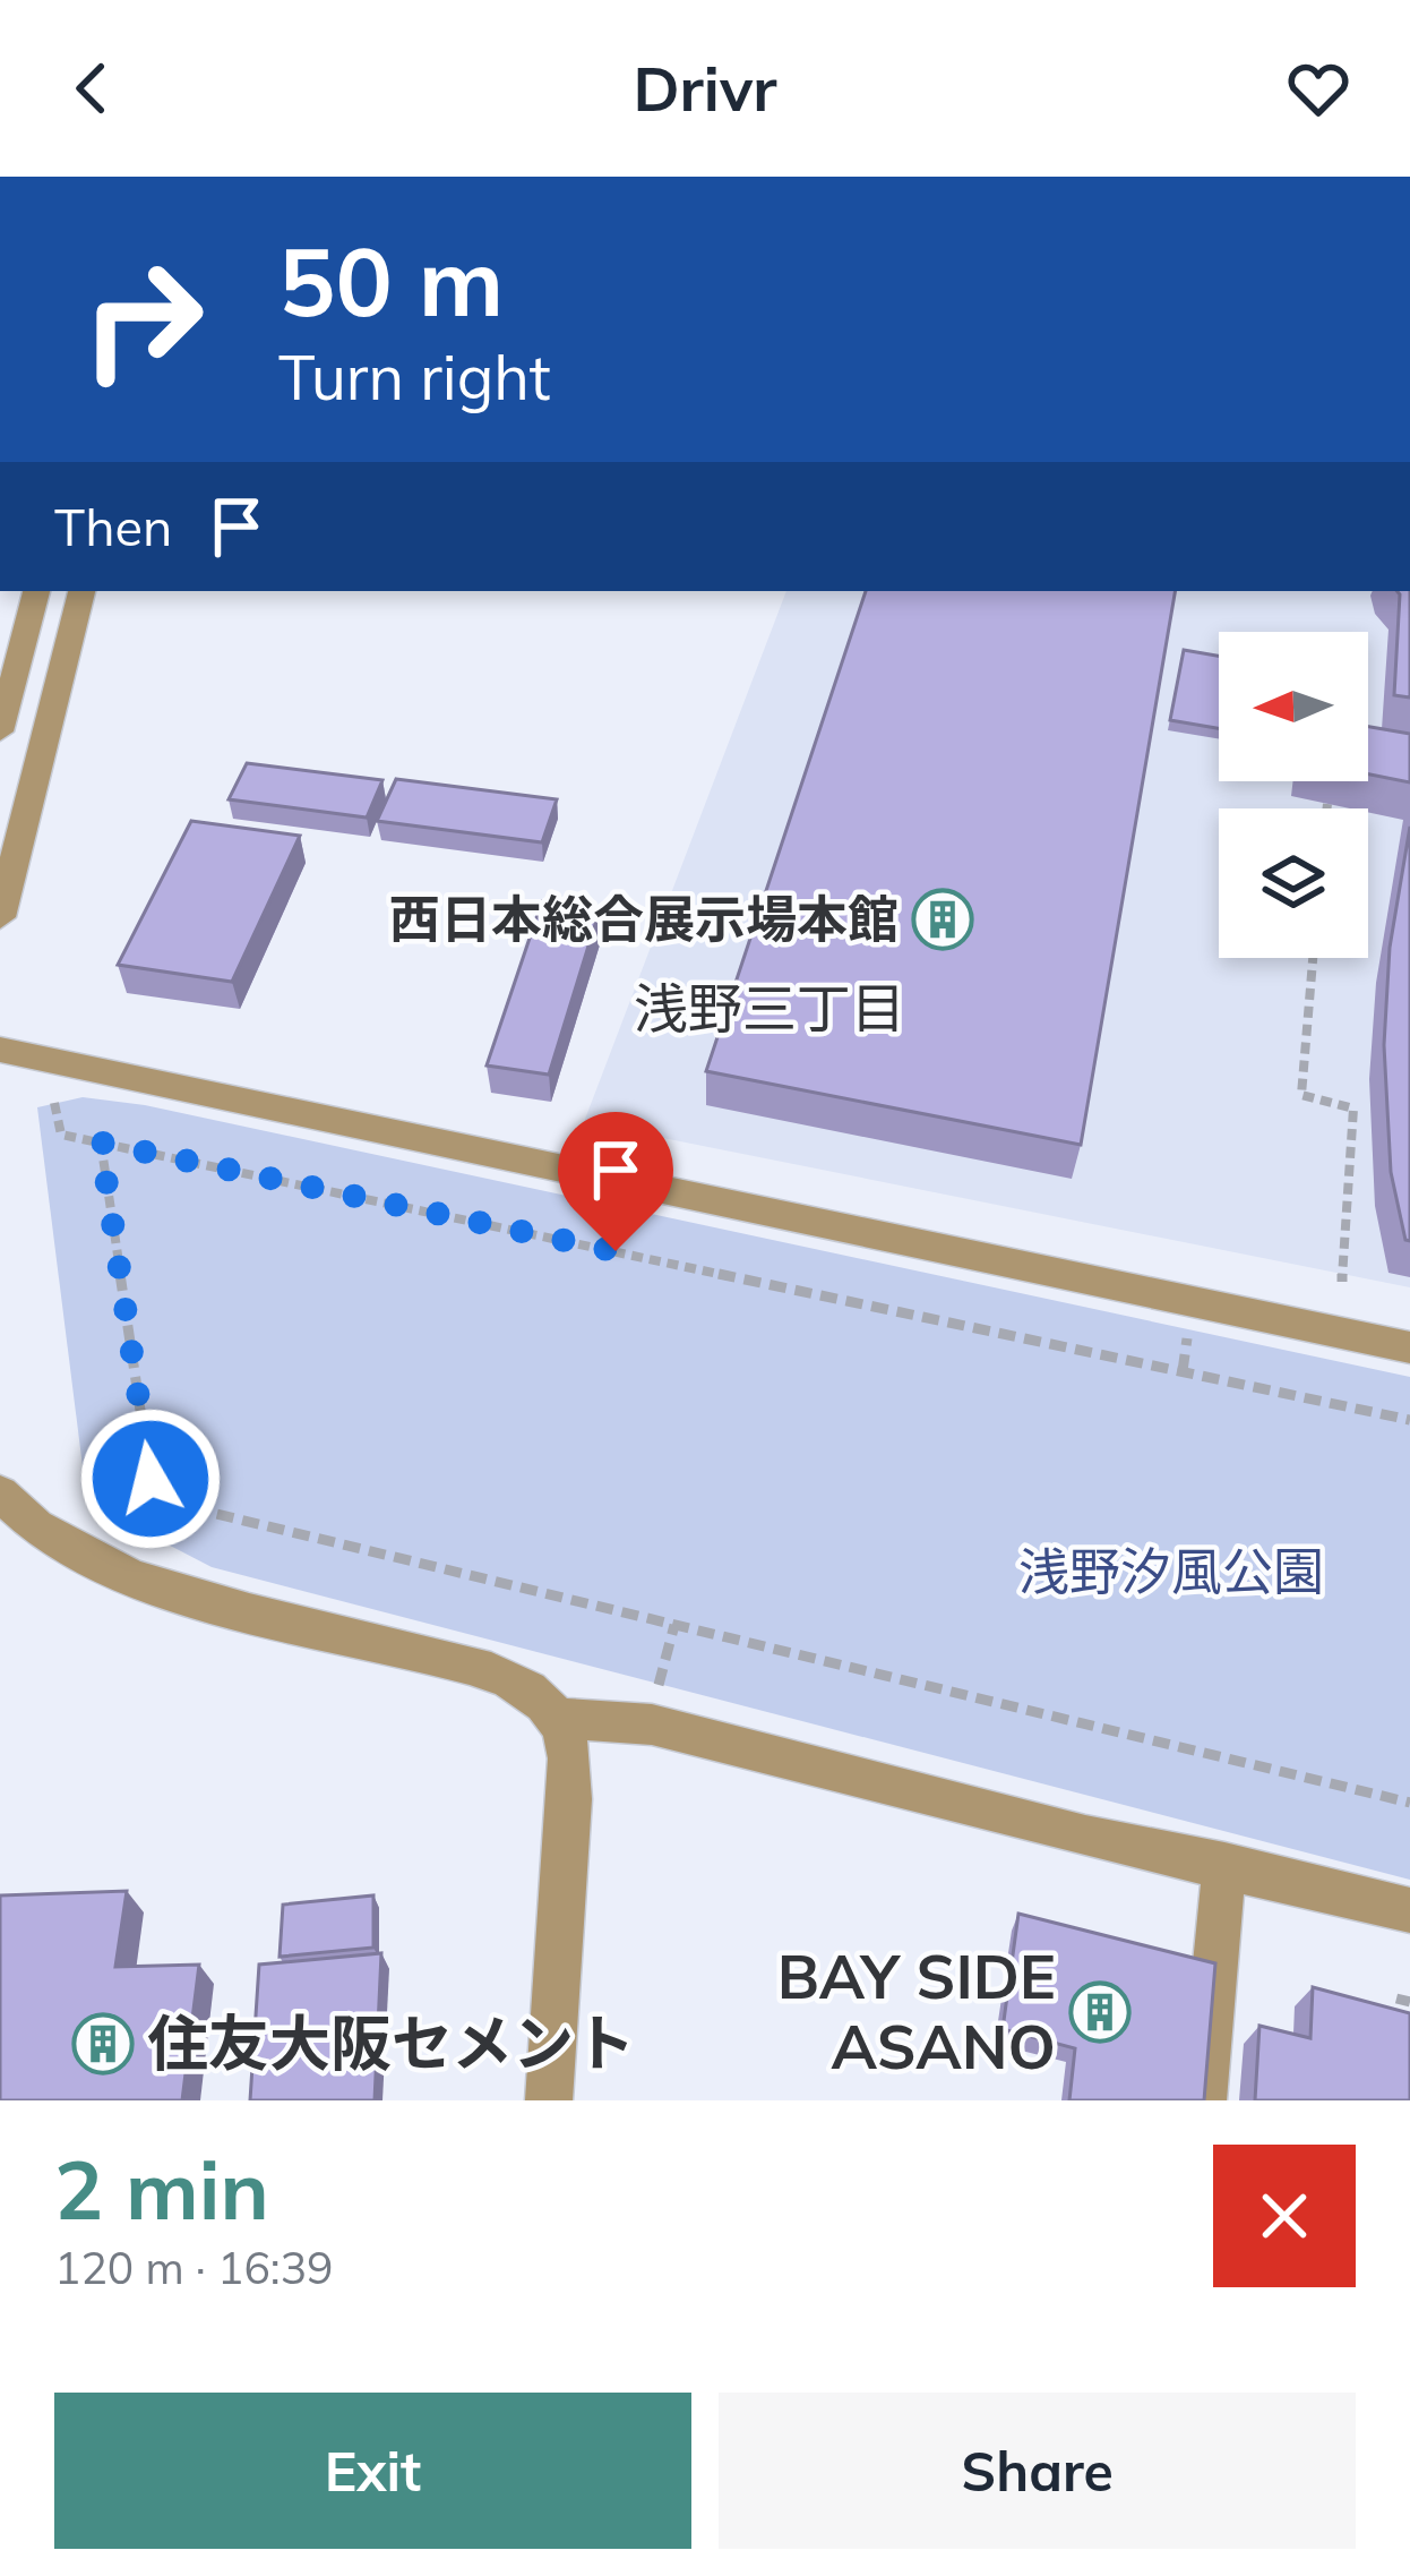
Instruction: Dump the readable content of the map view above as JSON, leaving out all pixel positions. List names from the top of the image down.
{
  "districts": ["浅野三丁目"],
  "parks": ["浅野汐風公園"],
  "places": {
    "building": ["西日本総合展示場本館", "BAY SIDE ASANO", "住友大阪セメント"]
  },
  "north": "left",
  "page": {
    "header": "Drivr",
    "turn": ["50 m", "Turn right"],
    "then": "Then",
    "heading": ["2 min", "120 m · 16:39"],
    "buttons": ["Exit", "Share"]
  }
}
